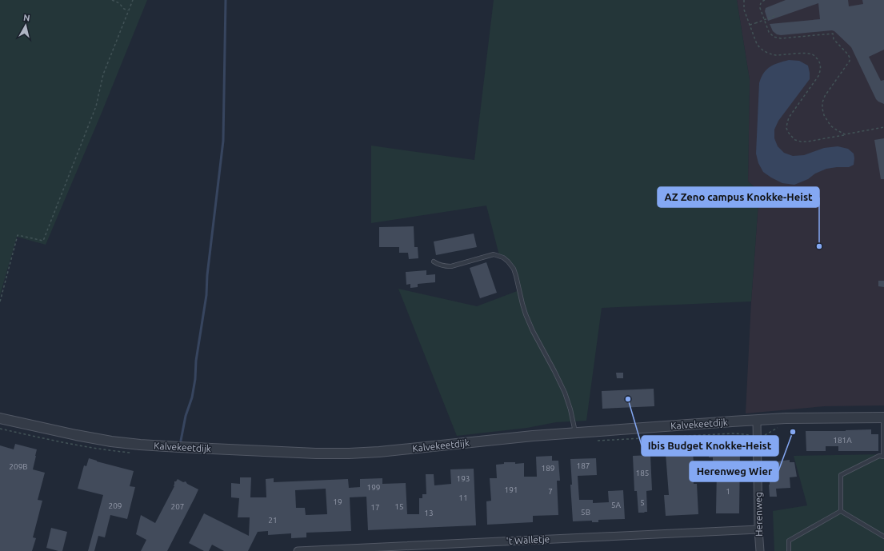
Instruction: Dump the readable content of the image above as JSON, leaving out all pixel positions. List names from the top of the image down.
{
  "streets": {
    "street": ["Kalvekeetdijk", "Herenweg", "'t Walletje"]
  },
  "crossings": [
    ["Kalvekeetdijk", "Herenweg"],
    ["Herenweg", "'t Walletje"]
  ],
  "places": ["AZ Zeno campus Knokke-Heist", "Ibis Budget Knokke-Heist", "Herenweg Wier"],
  "house_numbers": [
    "181A",
    "187",
    "209B",
    "189",
    "185",
    "193",
    "199",
    "191",
    "7",
    "1",
    "11",
    "19",
    "5",
    "5A",
    "209",
    "207",
    "15",
    "17",
    "5B",
    "13",
    "21"
  ],
  "north": "top"
}
